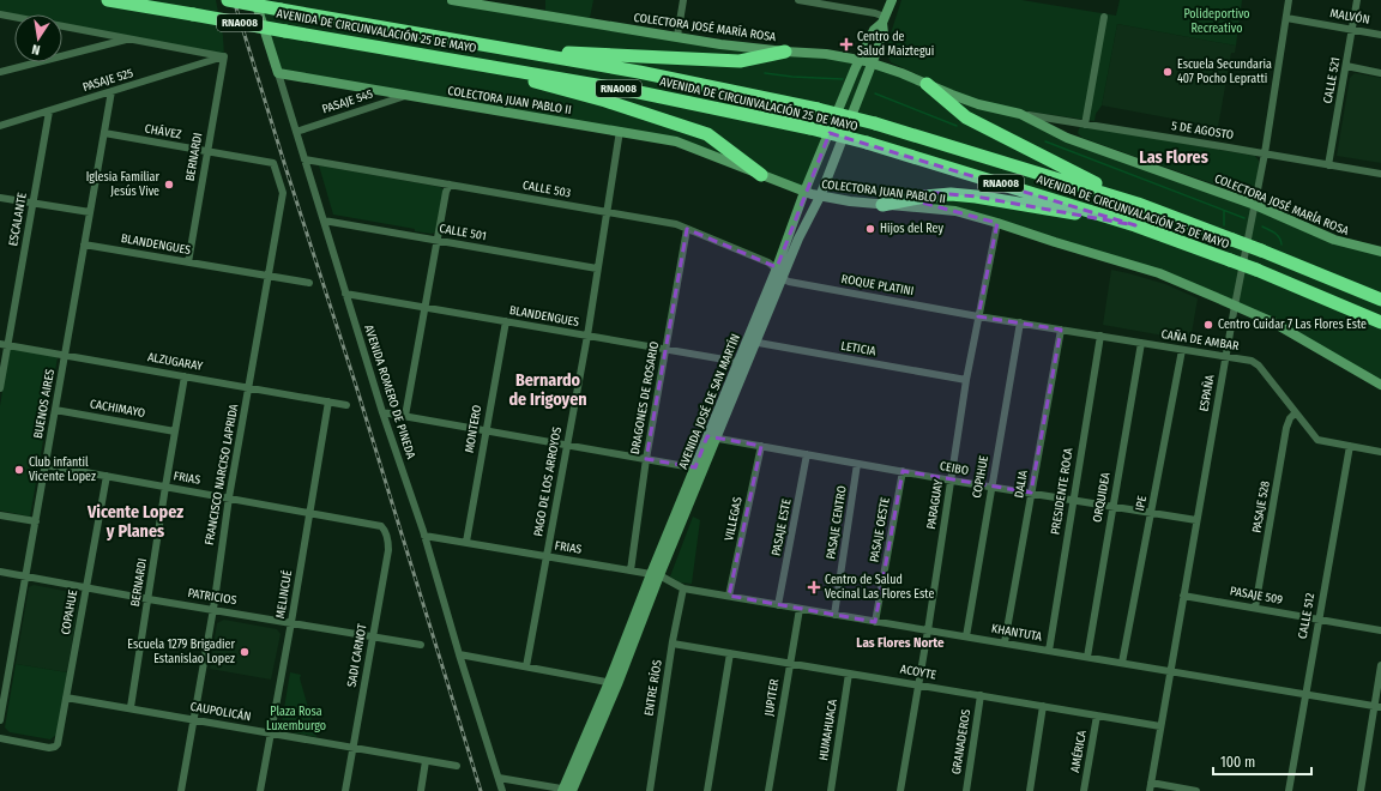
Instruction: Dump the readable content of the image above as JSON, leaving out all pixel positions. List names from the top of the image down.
{
  "streets": {
    "highway": ["RNA008", "AVENIDA DE CIRCUNVALACIÓN 25 DE MAYO"],
    "main road": [
      "COLECTORA JOSÉ MARÍA ROSA",
      "COLECTORA JUAN PABLO II",
      "AVENIDA ROMERO DE PINEDA",
      "AVENIDA JOSÉ DE SAN MARTÍN"
    ],
    "street": [
      "MALVÓN",
      "PASAJE 525",
      "CALLE 521",
      "PASAJE 545",
      "5 DE AGOSTO",
      "CHÁVEZ",
      "BERNARDI",
      "CALLE 503",
      "ESCALANTE",
      "CALLE 501",
      "BLANDENGUES",
      "ROQUE PLATINI",
      "CAÑA DE AMBAR",
      "LETICIA",
      "ALZUGARAY",
      "ESPAÑA",
      "DRAGONES DE ROSARIO",
      "BUENOS AIRES",
      "CACHIMAYO",
      "MONTERO",
      "CEIBO",
      "FRANCISCO NARCISO LAPRIDA",
      "COPIHUE",
      "FRIAS",
      "PAGO DE LOS ARROYOS",
      "DALIA",
      "PRESIDENTE ROCA",
      "ORQUIDEA",
      "IPE",
      "PARAGUAY",
      "PASAJE 528",
      "VILLEGAS",
      "PASAJE CENTRO",
      "PASAJE ESTE",
      "PASAJE OESTE",
      "MELINCUÉ",
      "PASAJE 509",
      "PATRICIOS",
      "COPAHUE",
      "CALLE 512",
      "KHANTUTA",
      "SADI CARNOT",
      "ACOYTE",
      "ENTRE RÍOS",
      "JUPITER",
      "CAUPOLICÁN",
      "HUMAHUACA",
      "GRANADEROS",
      "AMÉRICA"
    ]
  },
  "crossings": [
    ["MALVÓN", "CALLE 521"],
    ["MALVÓN", "ESPAÑA"],
    ["RNA008", "AVENIDA DE CIRCUNVALACIÓN 25 DE MAYO"],
    ["RNA008", "COLECTORA JUAN PABLO II"],
    ["COLECTORA JOSÉ MARÍA ROSA", "5 DE AGOSTO"],
    ["COLECTORA JOSÉ MARÍA ROSA", "ESPAÑA"],
    ["COLECTORA JOSÉ MARÍA ROSA", "AVENIDA JOSÉ DE SAN MARTÍN"],
    ["PASAJE 525", "BERNARDI"],
    ["PASAJE 525", "ESCALANTE"],
    ["PASAJE 525", "BUENOS AIRES"],
    ["CALLE 521", "5 DE AGOSTO"],
    ["COLECTORA JUAN PABLO II", "PASAJE 545"],
    ["COLECTORA JUAN PABLO II", "AVENIDA ROMERO DE PINEDA"],
    ["COLECTORA JUAN PABLO II", "ESPAÑA"],
    ["COLECTORA JUAN PABLO II", "AVENIDA JOSÉ DE SAN MARTÍN"],
    ["COLECTORA JUAN PABLO II", "PAGO DE LOS ARROYOS"],
    ["COLECTORA JUAN PABLO II", "PARAGUAY"],
    ["PASAJE 545", "AVENIDA ROMERO DE PINEDA"],
    ["5 DE AGOSTO", "ESPAÑA"],
    ["CHÁVEZ", "BERNARDI"],
    ["CHÁVEZ", "BUENOS AIRES"],
    ["CHÁVEZ", "FRANCISCO NARCISO LAPRIDA"],
    ["BERNARDI", "BLANDENGUES"],
    ["BERNARDI", "ALZUGARAY"],
    ["BERNARDI", "CACHIMAYO"],
    ["BERNARDI", "FRIAS"],
    ["BERNARDI", "PATRICIOS"],
    ["BERNARDI", "CAUPOLICÁN"],
    ["CALLE 503", "ROQUE PLATINI"],
    ["CALLE 503", "AVENIDA ROMERO DE PINEDA"],
    ["CALLE 503", "DRAGONES DE ROSARIO"],
    ["CALLE 503", "AVENIDA JOSÉ DE SAN MARTÍN"],
    ["CALLE 503", "PAGO DE LOS ARROYOS"],
    ["ESCALANTE", "ALZUGARAY"],
    ["CALLE 501", "AVENIDA ROMERO DE PINEDA"],
    ["CALLE 501", "PAGO DE LOS ARROYOS"],
    ["BLANDENGUES", "AVENIDA ROMERO DE PINEDA"],
    ["BLANDENGUES", "DRAGONES DE ROSARIO"],
    ["BLANDENGUES", "AVENIDA JOSÉ DE SAN MARTÍN"],
    ["BLANDENGUES", "BUENOS AIRES"],
    ["BLANDENGUES", "MONTERO"],
    ["BLANDENGUES", "FRANCISCO NARCISO LAPRIDA"],
    ["BLANDENGUES", "PAGO DE LOS ARROYOS"],
    ["ROQUE PLATINI", "CAÑA DE AMBAR"],
    ["ROQUE PLATINI", "AVENIDA JOSÉ DE SAN MARTÍN"],
    ["ROQUE PLATINI", "PARAGUAY"],
    ["CAÑA DE AMBAR", "ESPAÑA"],
    ["CAÑA DE AMBAR", "COPIHUE"],
    ["CAÑA DE AMBAR", "DALIA"],
    ["CAÑA DE AMBAR", "PRESIDENTE ROCA"],
    ["CAÑA DE AMBAR", "ORQUIDEA"],
    ["CAÑA DE AMBAR", "IPE"],
    ["CAÑA DE AMBAR", "PARAGUAY"],
    ["CAÑA DE AMBAR", "PASAJE 528"],
    ["CAÑA DE AMBAR", "CALLE 512"],
    ["LETICIA", "AVENIDA JOSÉ DE SAN MARTÍN"],
    ["LETICIA", "PARAGUAY"],
    ["ALZUGARAY", "BUENOS AIRES"],
    ["ALZUGARAY", "FRANCISCO NARCISO LAPRIDA"],
    ["ALZUGARAY", "MELINCUÉ"],
    ["AVENIDA ROMERO DE PINEDA", "FRIAS"],
    ["ESPAÑA", "CEIBO"],
    ["ESPAÑA", "PASAJE 509"],
    ["ESPAÑA", "KHANTUTA"],
    ["ESPAÑA", "ACOYTE"],
    ["DRAGONES DE ROSARIO", "FRIAS"],
    ["AVENIDA JOSÉ DE SAN MARTÍN", "CEIBO"],
    ["AVENIDA JOSÉ DE SAN MARTÍN", "FRIAS"],
    ["AVENIDA JOSÉ DE SAN MARTÍN", "KHANTUTA"],
    ["BUENOS AIRES", "CACHIMAYO"],
    ["BUENOS AIRES", "FRIAS"],
    ["BUENOS AIRES", "PATRICIOS"],
    ["MONTERO", "FRIAS"],
    ["CEIBO", "COPIHUE"],
    ["CEIBO", "DALIA"],
    ["CEIBO", "PRESIDENTE ROCA"],
    ["CEIBO", "ORQUIDEA"],
    ["CEIBO", "IPE"],
    ["CEIBO", "PARAGUAY"],
    ["CEIBO", "VILLEGAS"],
    ["CEIBO", "PASAJE CENTRO"],
    ["CEIBO", "PASAJE ESTE"],
    ["CEIBO", "PASAJE OESTE"],
    ["FRANCISCO NARCISO LAPRIDA", "FRIAS"],
    ["FRANCISCO NARCISO LAPRIDA", "PATRICIOS"],
    ["FRANCISCO NARCISO LAPRIDA", "CAUPOLICÁN"],
    ["COPIHUE", "KHANTUTA"],
    ["FRIAS", "PAGO DE LOS ARROYOS"],
    ["FRIAS", "MELINCUÉ"],
    ["FRIAS", "COPAHUE"],
    ["FRIAS", "KHANTUTA"],
    ["FRIAS", "SADI CARNOT"],
    ["DALIA", "KHANTUTA"],
    ["PRESIDENTE ROCA", "KHANTUTA"],
    ["ORQUIDEA", "KHANTUTA"],
    ["IPE", "KHANTUTA"],
    ["PARAGUAY", "KHANTUTA"],
    ["PARAGUAY", "ACOYTE"],
    ["PASAJE 528", "PASAJE 509"],
    ["VILLEGAS", "KHANTUTA"],
    ["PASAJE CENTRO", "KHANTUTA"],
    ["PASAJE ESTE", "KHANTUTA"],
    ["PASAJE OESTE", "KHANTUTA"],
    ["MELINCUÉ", "PATRICIOS"],
    ["MELINCUÉ", "CAUPOLICÁN"],
    ["PASAJE 509", "CALLE 512"],
    ["PATRICIOS", "COPAHUE"],
    ["PATRICIOS", "SADI CARNOT"],
    ["COPAHUE", "CAUPOLICÁN"],
    ["CALLE 512", "KHANTUTA"],
    ["KHANTUTA", "ENTRE RÍOS"],
    ["KHANTUTA", "JUPITER"],
    ["SADI CARNOT", "CAUPOLICÁN"],
    ["ACOYTE", "ENTRE RÍOS"],
    ["ACOYTE", "JUPITER"],
    ["ACOYTE", "HUMAHUACA"],
    ["ACOYTE", "GRANADEROS"],
    ["ACOYTE", "AMÉRICA"]
  ],
  "districts": [
    "Las Flores",
    "Bernardo de Irigoyen",
    "Vicente Lopez y Planes",
    "Las Flores Norte"
  ],
  "parks": ["Polideportivo Recreativo", "Plaza Rosa Luxemburgo"],
  "places": {
    "health": ["Centro de Salud Maiztegui", "Centro de Salud Vecinal Las Flores Este"],
    "other": [
      "Escuela Secundaria 407 Pocho Lepratti",
      "Iglesia Familiar Jesús Vive",
      "Hijos del Rey",
      "Centro Cuidar 7 Las Flores Este",
      "Club infantil Vicente Lopez",
      "Escuela 1279 Brigadier Estanislao Lopez"
    ]
  },
  "scale_bar": "100 m",
  "north": "bottom"
}
